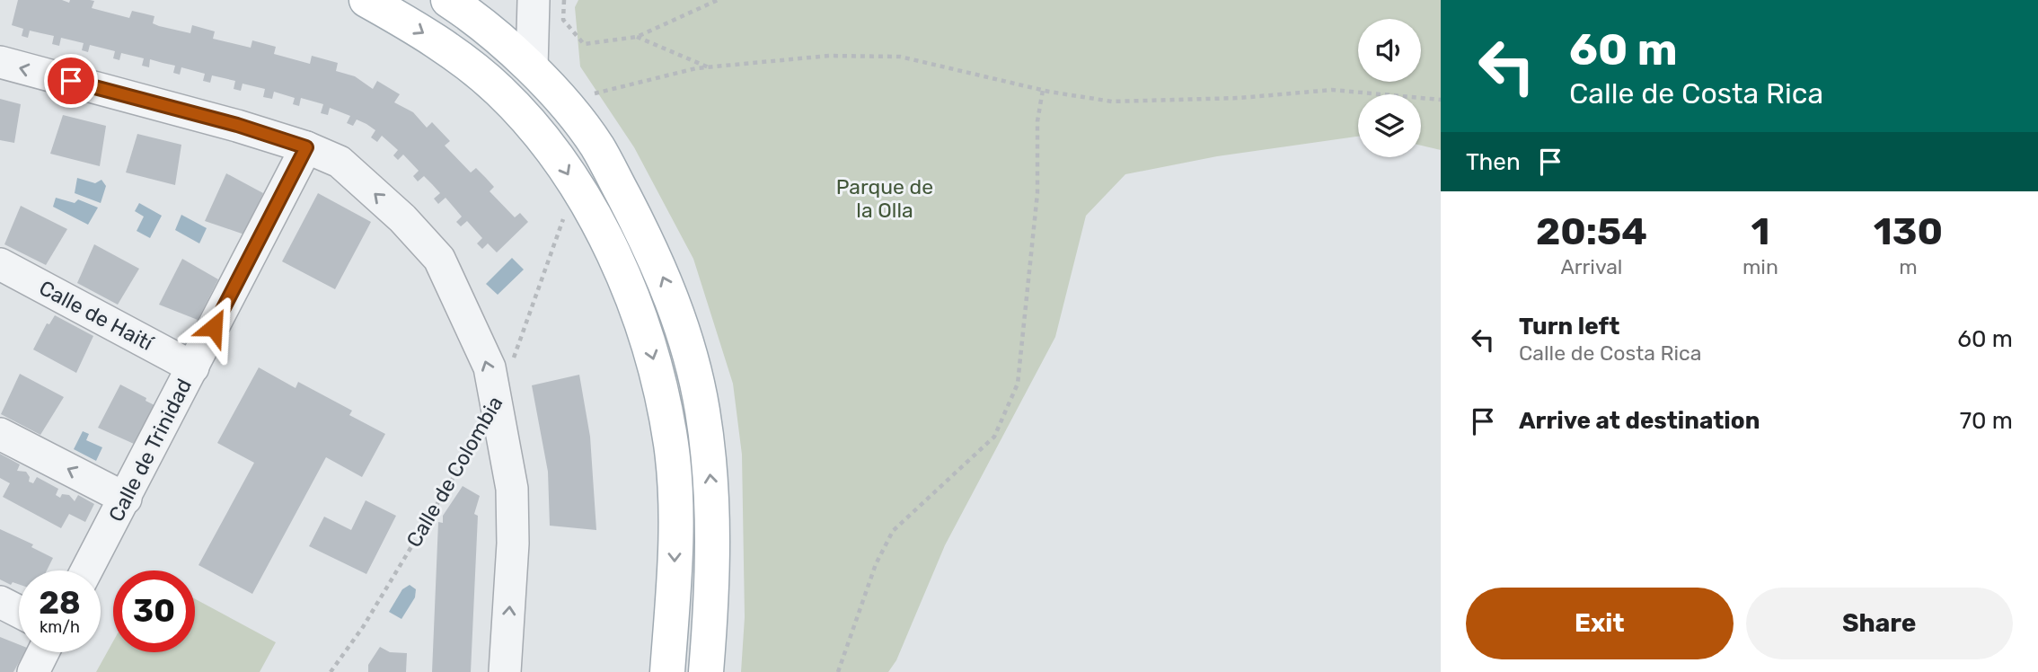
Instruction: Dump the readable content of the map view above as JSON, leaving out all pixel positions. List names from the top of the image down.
{
  "streets": {
    "street": ["Calle de Haití", "Calle de Trinidad"],
    "path": ["Calle de Colombia"]
  },
  "crossings": [
    ["Calle de Haití", "Calle de Trinidad"]
  ],
  "parks": ["Parque de la Olla"],
  "page": {
    "turn": ["60 m", "Calle de Costa Rica"],
    "then": "Then",
    "eta": [
      "20:54",
      "Arrival",
      "1",
      "min",
      "130",
      "m"
    ],
    "list": [
      {
        "name": "Turn left",
        "note": "Calle de Costa Rica",
        "value": "60 m"
      },
      {
        "name": "Arrive at destination",
        "value": "70 m"
      }
    ],
    "speed": "28 km/h",
    "limit": "30",
    "buttons": ["Exit", "Share"]
  }
}
